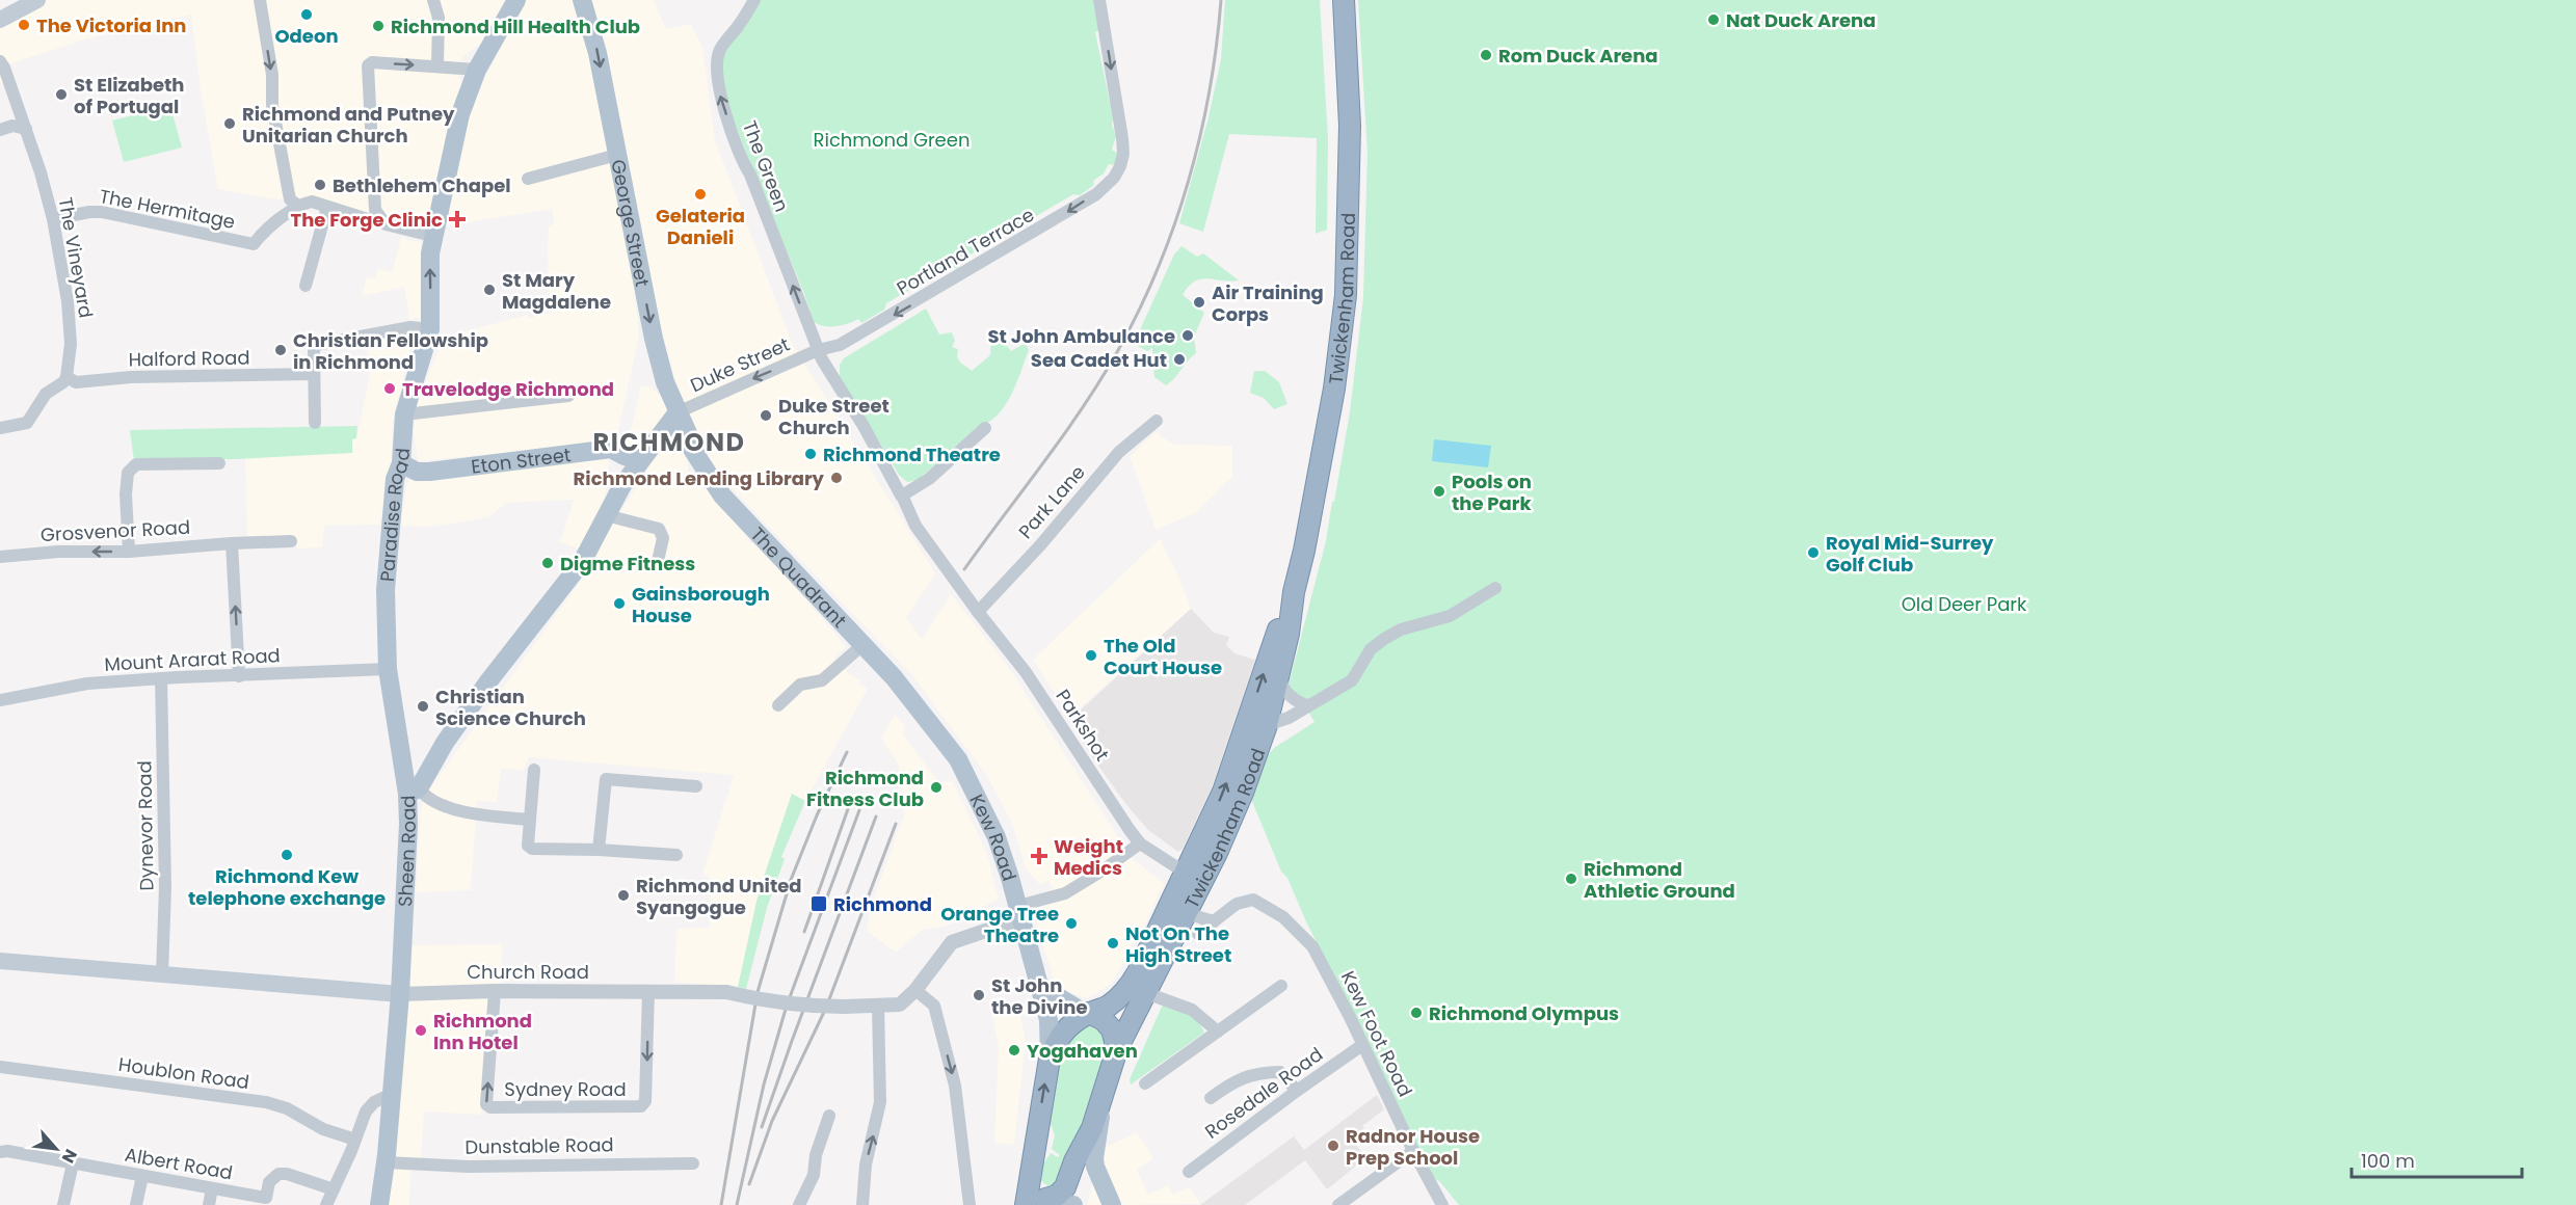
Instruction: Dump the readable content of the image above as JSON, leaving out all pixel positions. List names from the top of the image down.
{
  "streets": {
    "highway": ["Twickenham Road"],
    "main road": [
      "George Street",
      "Eton Street",
      "Paradise Road",
      "The Quadrant",
      "Kew Road",
      "Sheen Road",
      "Church Road"
    ],
    "street": [
      "The Green",
      "The Hermitage",
      "Portland Terrace",
      "The Vineyard",
      "Halford Road",
      "Duke Street",
      "Park Lane",
      "Grosvenor Road",
      "Mount Ararat Road",
      "Parkshot",
      "Dynevor Road",
      "Kew Foot Road",
      "Houblon Road",
      "Sydney Road",
      "Rosedale Road",
      "Dunstable Road",
      "Albert Road"
    ]
  },
  "crossings": [
    ["The Green", "Portland Terrace"],
    ["The Green", "Duke Street"],
    ["The Green", "Parkshot"],
    ["The Hermitage", "The Vineyard"],
    ["George Street", "Duke Street"],
    ["George Street", "The Quadrant"],
    ["George Street", "Sheen Road"],
    ["Portland Terrace", "Duke Street"],
    ["The Vineyard", "Halford Road"],
    ["Twickenham Road", "Parkshot"],
    ["Twickenham Road", "Kew Road"],
    ["Duke Street", "Sheen Road"],
    ["Eton Street", "Paradise Road"],
    ["Eton Street", "Sheen Road"],
    ["Park Lane", "Parkshot"],
    ["Paradise Road", "Mount Ararat Road"],
    ["Paradise Road", "Sheen Road"],
    ["The Quadrant", "Kew Road"],
    ["Mount Ararat Road", "Dynevor Road"],
    ["Dynevor Road", "Church Road"],
    ["Kew Road", "Church Road"],
    ["Sheen Road", "Church Road"],
    ["Sheen Road", "Dunstable Road"],
    ["Church Road", "Sydney Road"],
    ["Kew Foot Road", "Rosedale Road"]
  ],
  "one_way": [
    "The Green",
    "George Street",
    "Portland Terrace",
    "Duke Street",
    "Grosvenor Road"
  ],
  "districts": ["RICHMOND"],
  "parks": ["Richmond Green", "Old Deer Park"],
  "places": {
    "other": [
      "Odeon",
      "Nat Duck Arena",
      "The Victoria Inn",
      "Richmond Hill Health Club",
      "Rom Duck Arena",
      "St Elizabeth of Portugal",
      "Richmond and Putney Unitarian Church",
      "Bethlehem Chapel",
      "Gelateria Danieli",
      "St Mary Magdalene",
      "Air Training Corps",
      "St John Ambulance",
      "Christian Fellowship in Richmond",
      "Sea Cadet Hut",
      "Travelodge Richmond",
      "Duke Street Church",
      "Richmond Theatre",
      "Richmond Lending Library",
      "Pools on the Park",
      "Royal Mid-Surrey Golf Club",
      "Digme Fitness",
      "Gainsborough House",
      "The Old Court House",
      "Christian Science Church",
      "Richmond Fitness Club",
      "Richmond Kew telephone exchange",
      "Richmond Athletic Ground",
      "Richmond United Syangogue",
      "Orange Tree Theatre",
      "Not On The High Street",
      "St John the Divine",
      "Richmond Olympus",
      "Richmond Inn Hotel",
      "Yogahaven",
      "Radnor House Prep School"
    ],
    "health": ["The Forge Clinic", "Weight Medics"],
    "transit": ["Richmond"]
  },
  "scale_bar": "100 m",
  "north": "bottom right"
}
